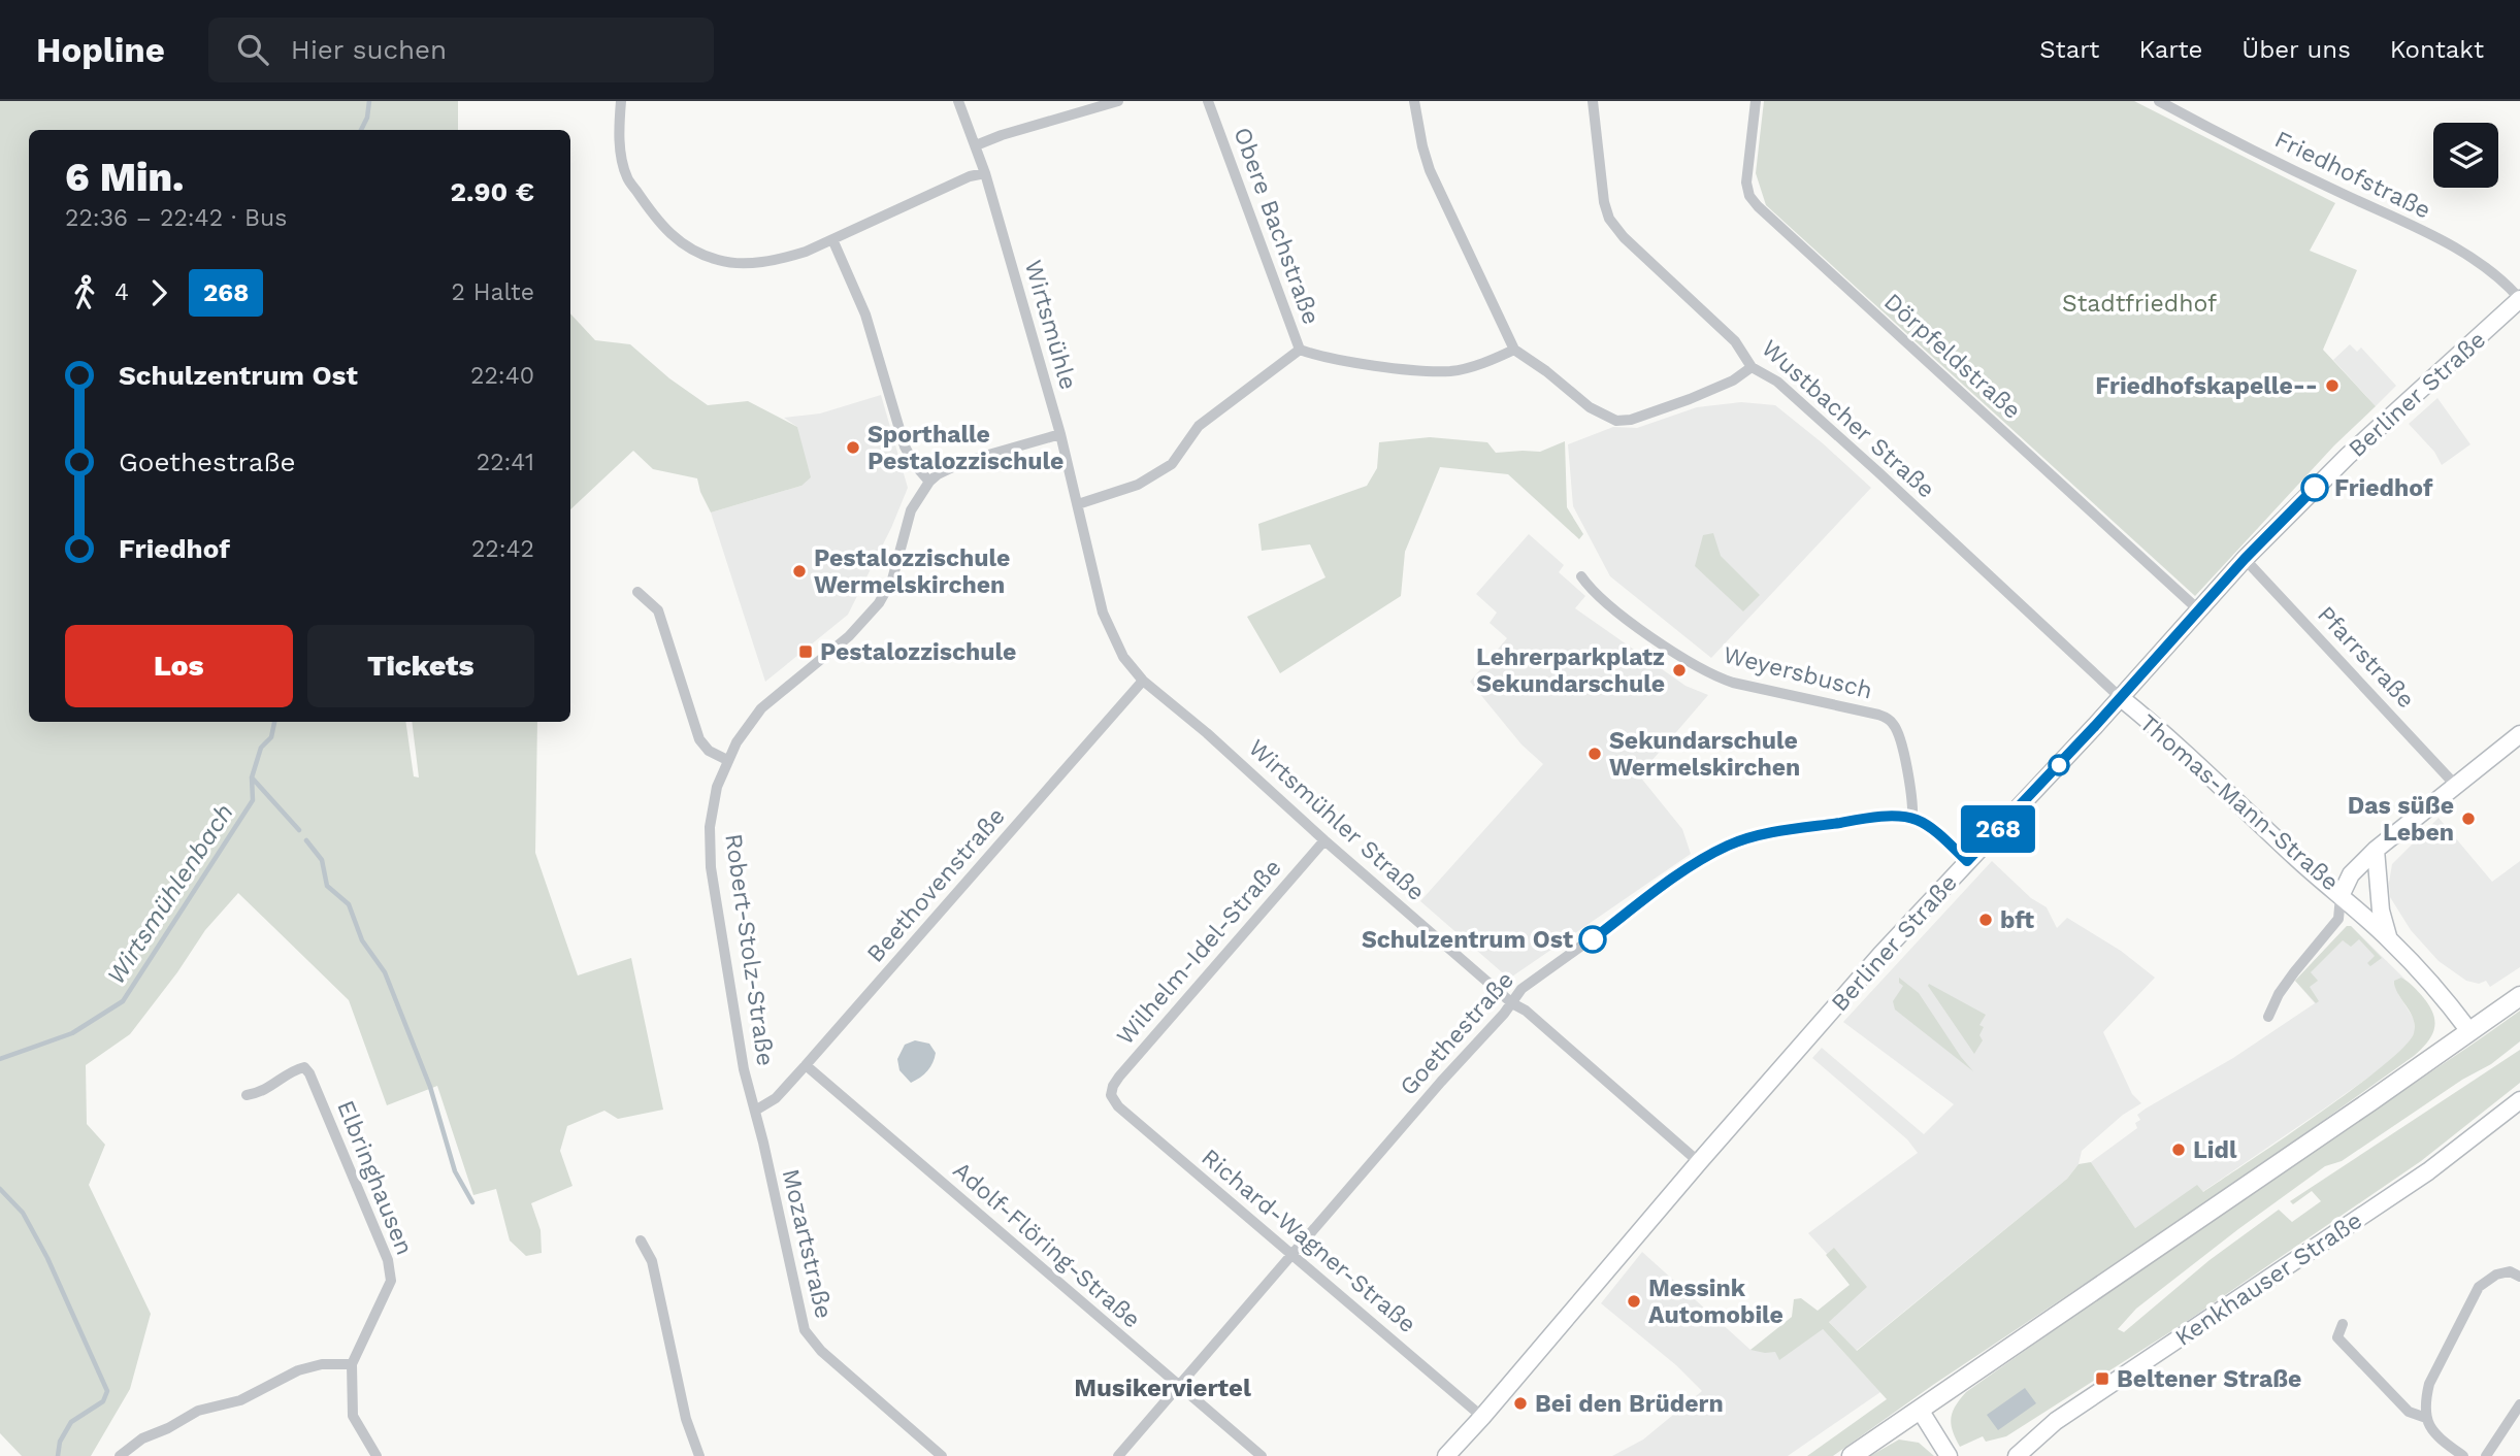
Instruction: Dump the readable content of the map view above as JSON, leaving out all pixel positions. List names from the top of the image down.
{
  "streets": {
    "main road": ["Berliner Straße", "Thomas-Mann-Straße", "Kenkhauser Straße"],
    "street": [
      "Friedhofstraße",
      "Obere Bachstraße",
      "Wirtsmühle",
      "Dörpfeldstraße",
      "Wustbacher Straße",
      "Pfarrstraße",
      "Weyersbusch",
      "Wirtsmühler Straße",
      "Beethovenstraße",
      "Robert-Stolz-Straße",
      "Wilhelm-Idel-Straße",
      "Goethestraße",
      "Elbringhausen",
      "Richard-Wagner-Straße",
      "Mozartstraße",
      "Adolf-Flöring-Straße"
    ]
  },
  "crossings": [
    ["Friedhofstraße", "Berliner Straße"],
    ["Obere Bachstraße", "Wirtsmühle"],
    ["Wirtsmühle", "Wirtsmühler Straße"],
    ["Wirtsmühle", "Beethovenstraße"],
    ["Dörpfeldstraße", "Berliner Straße"],
    ["Berliner Straße", "Wustbacher Straße"],
    ["Berliner Straße", "Pfarrstraße"],
    ["Berliner Straße", "Thomas-Mann-Straße"],
    ["Berliner Straße", "Wirtsmühler Straße"],
    ["Berliner Straße", "Richard-Wagner-Straße"],
    ["Wustbacher Straße", "Thomas-Mann-Straße"],
    ["Pfarrstraße", "Thomas-Mann-Straße"],
    ["Weyersbusch", "Goethestraße"],
    ["Wirtsmühler Straße", "Beethovenstraße"],
    ["Wirtsmühler Straße", "Wilhelm-Idel-Straße"],
    ["Wirtsmühler Straße", "Goethestraße"],
    ["Beethovenstraße", "Robert-Stolz-Straße"],
    ["Beethovenstraße", "Mozartstraße"],
    ["Beethovenstraße", "Adolf-Flöring-Straße"],
    ["Robert-Stolz-Straße", "Mozartstraße"],
    ["Wilhelm-Idel-Straße", "Richard-Wagner-Straße"],
    ["Goethestraße", "Richard-Wagner-Straße"],
    ["Goethestraße", "Adolf-Flöring-Straße"]
  ],
  "districts": ["Musikerviertel"],
  "water": ["Wirtsmühlenbach"],
  "parks": ["Stadtfriedhof"],
  "places": {
    "other": [
      "Friedhofskapelle--",
      "Sporthalle Pestalozzischule",
      "Friedhof",
      "Pestalozzischule Wermelskirchen",
      "Lehrerparkplatz Sekundarschule",
      "Sekundarschule Wermelskirchen",
      "Das süße Leben",
      "bft",
      "Schulzentrum Ost",
      "Lidl",
      "Messink Automobile",
      "Bei den Brüdern"
    ],
    "transit": ["Pestalozzischule", "Beltener Straße"]
  },
  "lines": ["bus line 268"],
  "page": {
    "header": "Hopline",
    "search": "Hier suchen",
    "nav": [
      "Start",
      "Karte",
      "Über uns",
      "Kontakt"
    ],
    "on_map": "268",
    "heading": ["6 Min.", "22:36 – 22:42 · Bus", "2.90 €"],
    "legs": ["4", "268", "2 Halte"],
    "list": [
      {
        "name": "Schulzentrum Ost",
        "value": "22:40"
      },
      {
        "name": "Goethestraße",
        "value": "22:41"
      },
      {
        "name": "Friedhof",
        "value": "22:42"
      }
    ],
    "buttons": ["Los", "Tickets"]
  }
}
